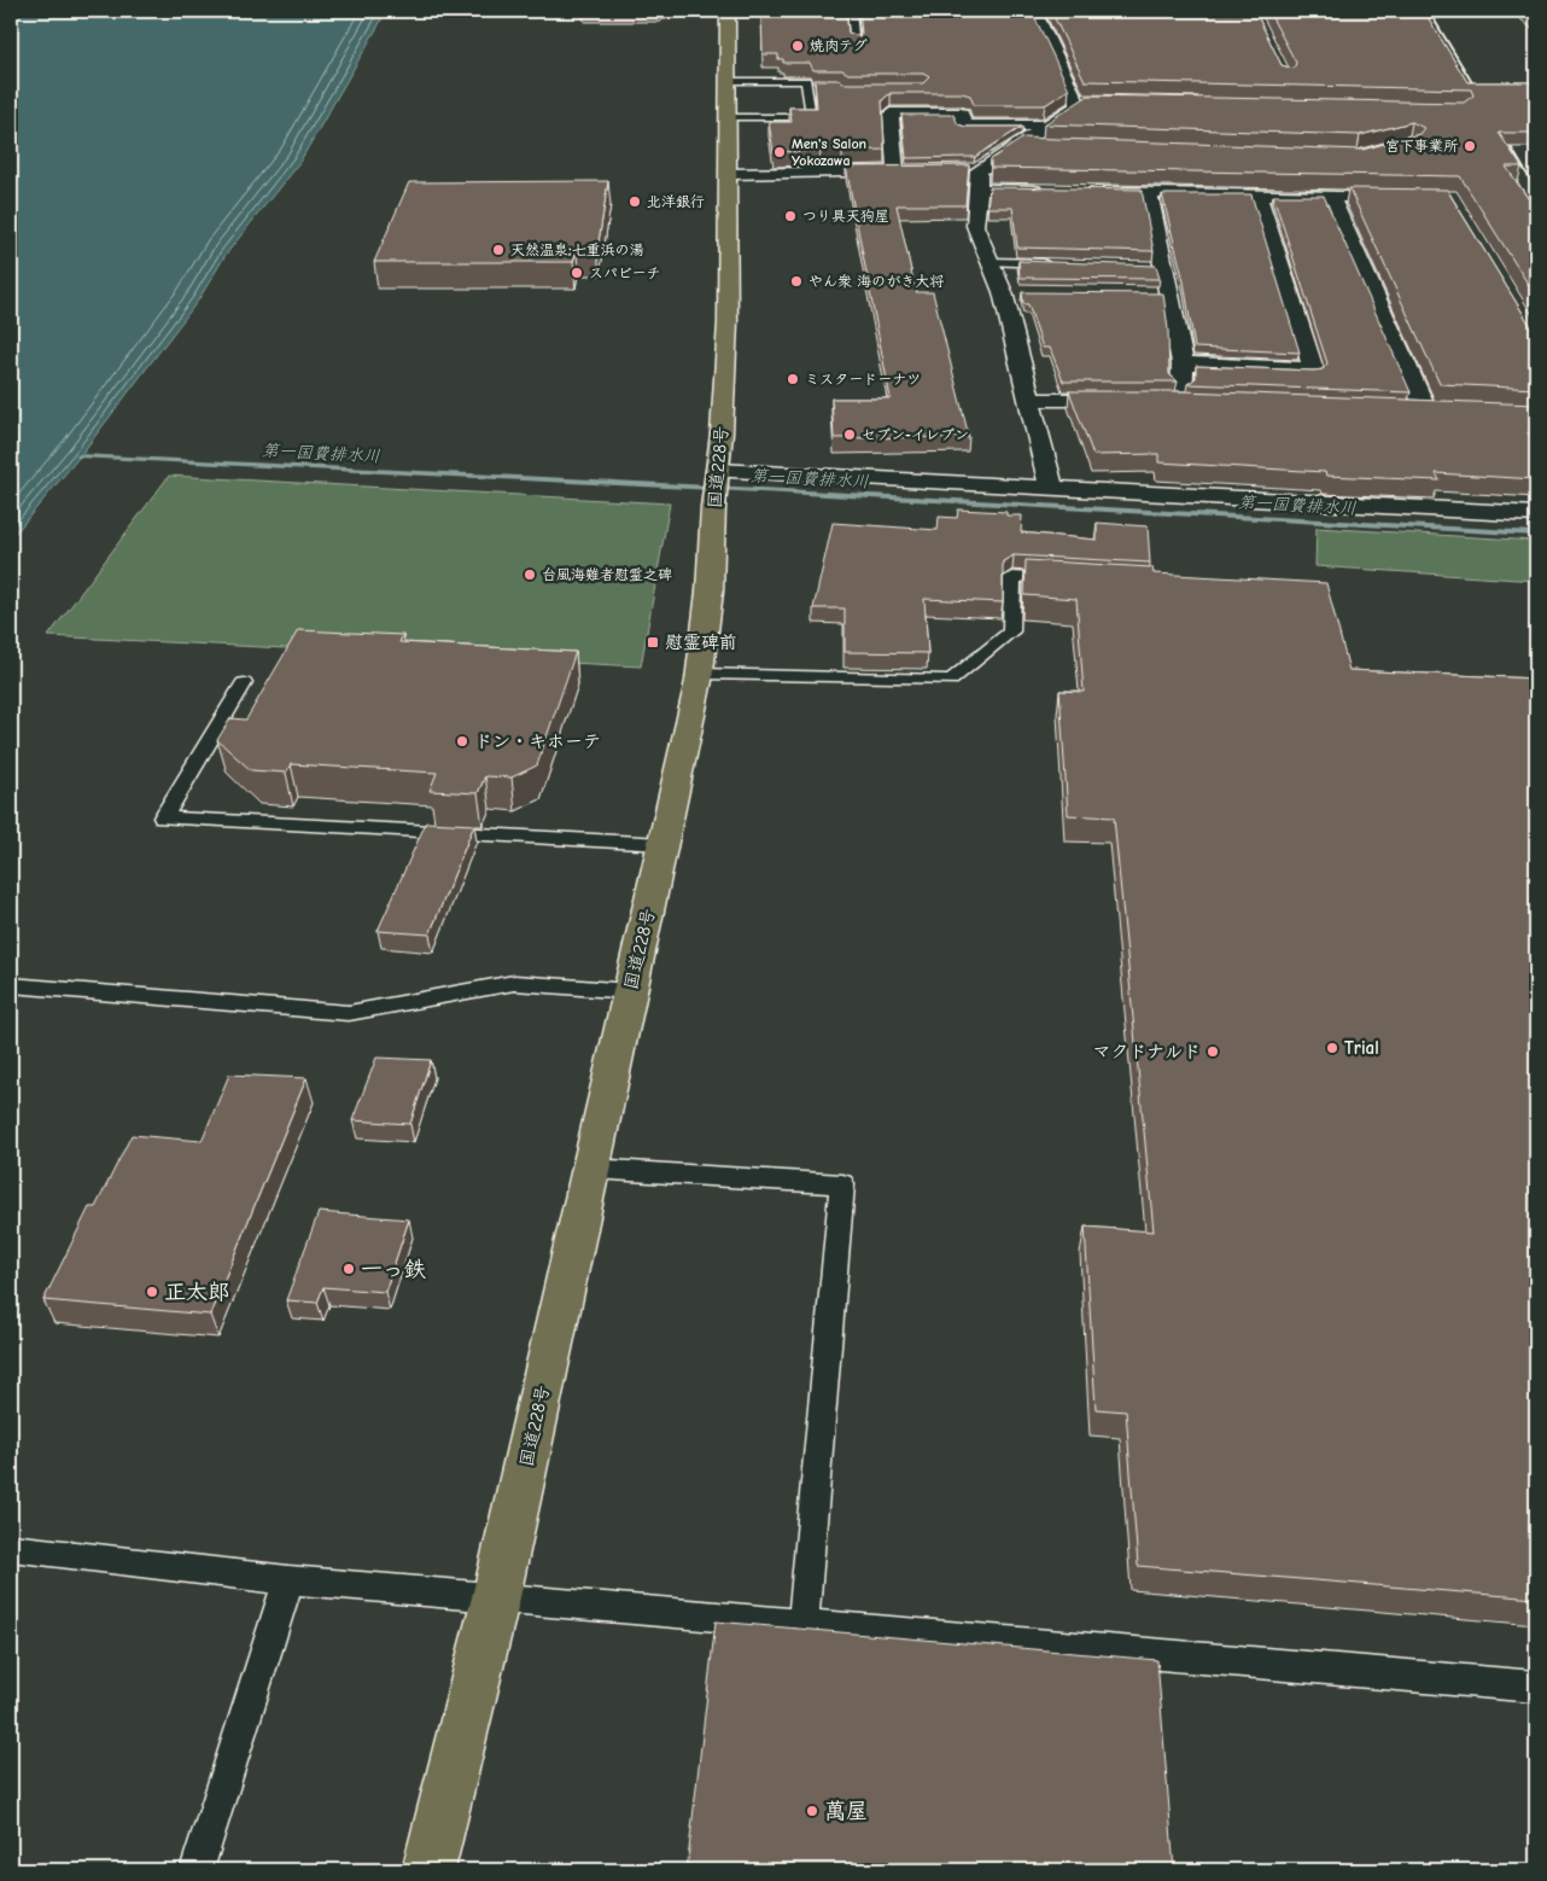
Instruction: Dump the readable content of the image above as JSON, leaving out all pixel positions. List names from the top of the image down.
{
  "streets": {
    "highway": ["国道228号"]
  },
  "water": ["第一国費排水川"],
  "places": {
    "other": [
      "焼肉テグ",
      "宮下事業所",
      "Men's Salon Yokozawa",
      "北洋銀行",
      "つり具天狗屋",
      "天然温泉;七重浜の湯",
      "スパビーチ",
      "やん衆 海のがき大将",
      "ミスタードーナツ",
      "セブン-イレブン",
      "台風海難者慰霊之碑",
      "ドン・キホーテ",
      "Trial",
      "マクドナルド",
      "一っ鉄",
      "正太郎",
      "萬屋"
    ],
    "transit": ["慰霊碑前"]
  }
}
